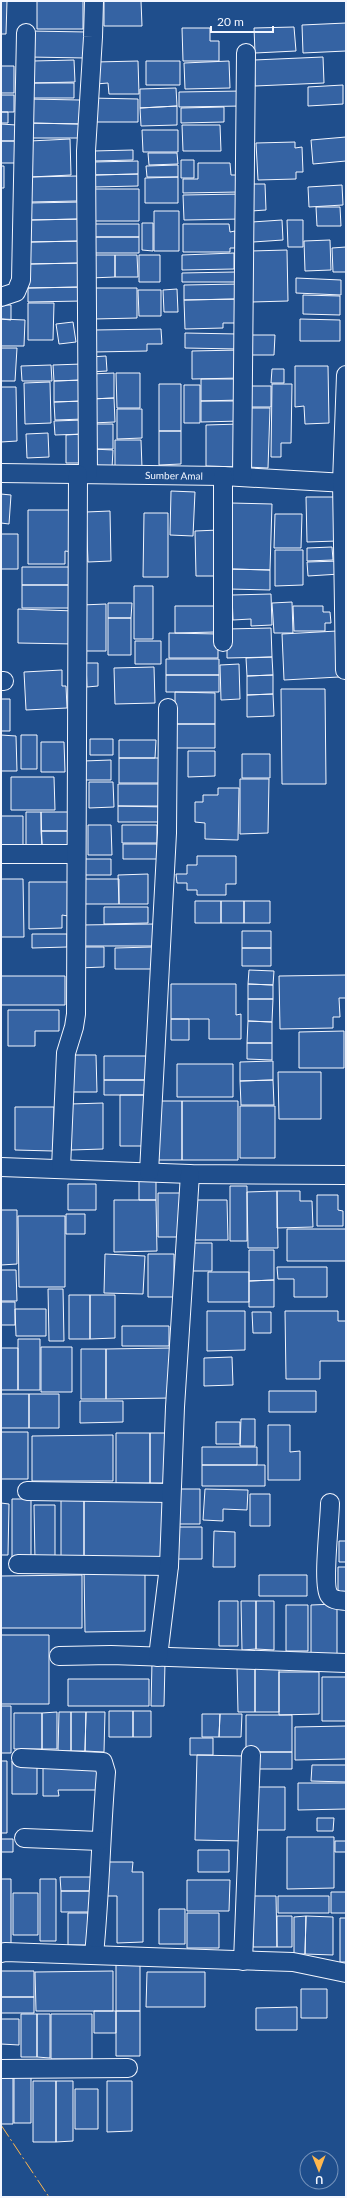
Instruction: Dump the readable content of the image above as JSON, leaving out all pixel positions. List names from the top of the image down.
{
  "streets": {
    "street": ["Sumber Amal"]
  },
  "scale_bar": "20 m",
  "north": "bottom"
}
